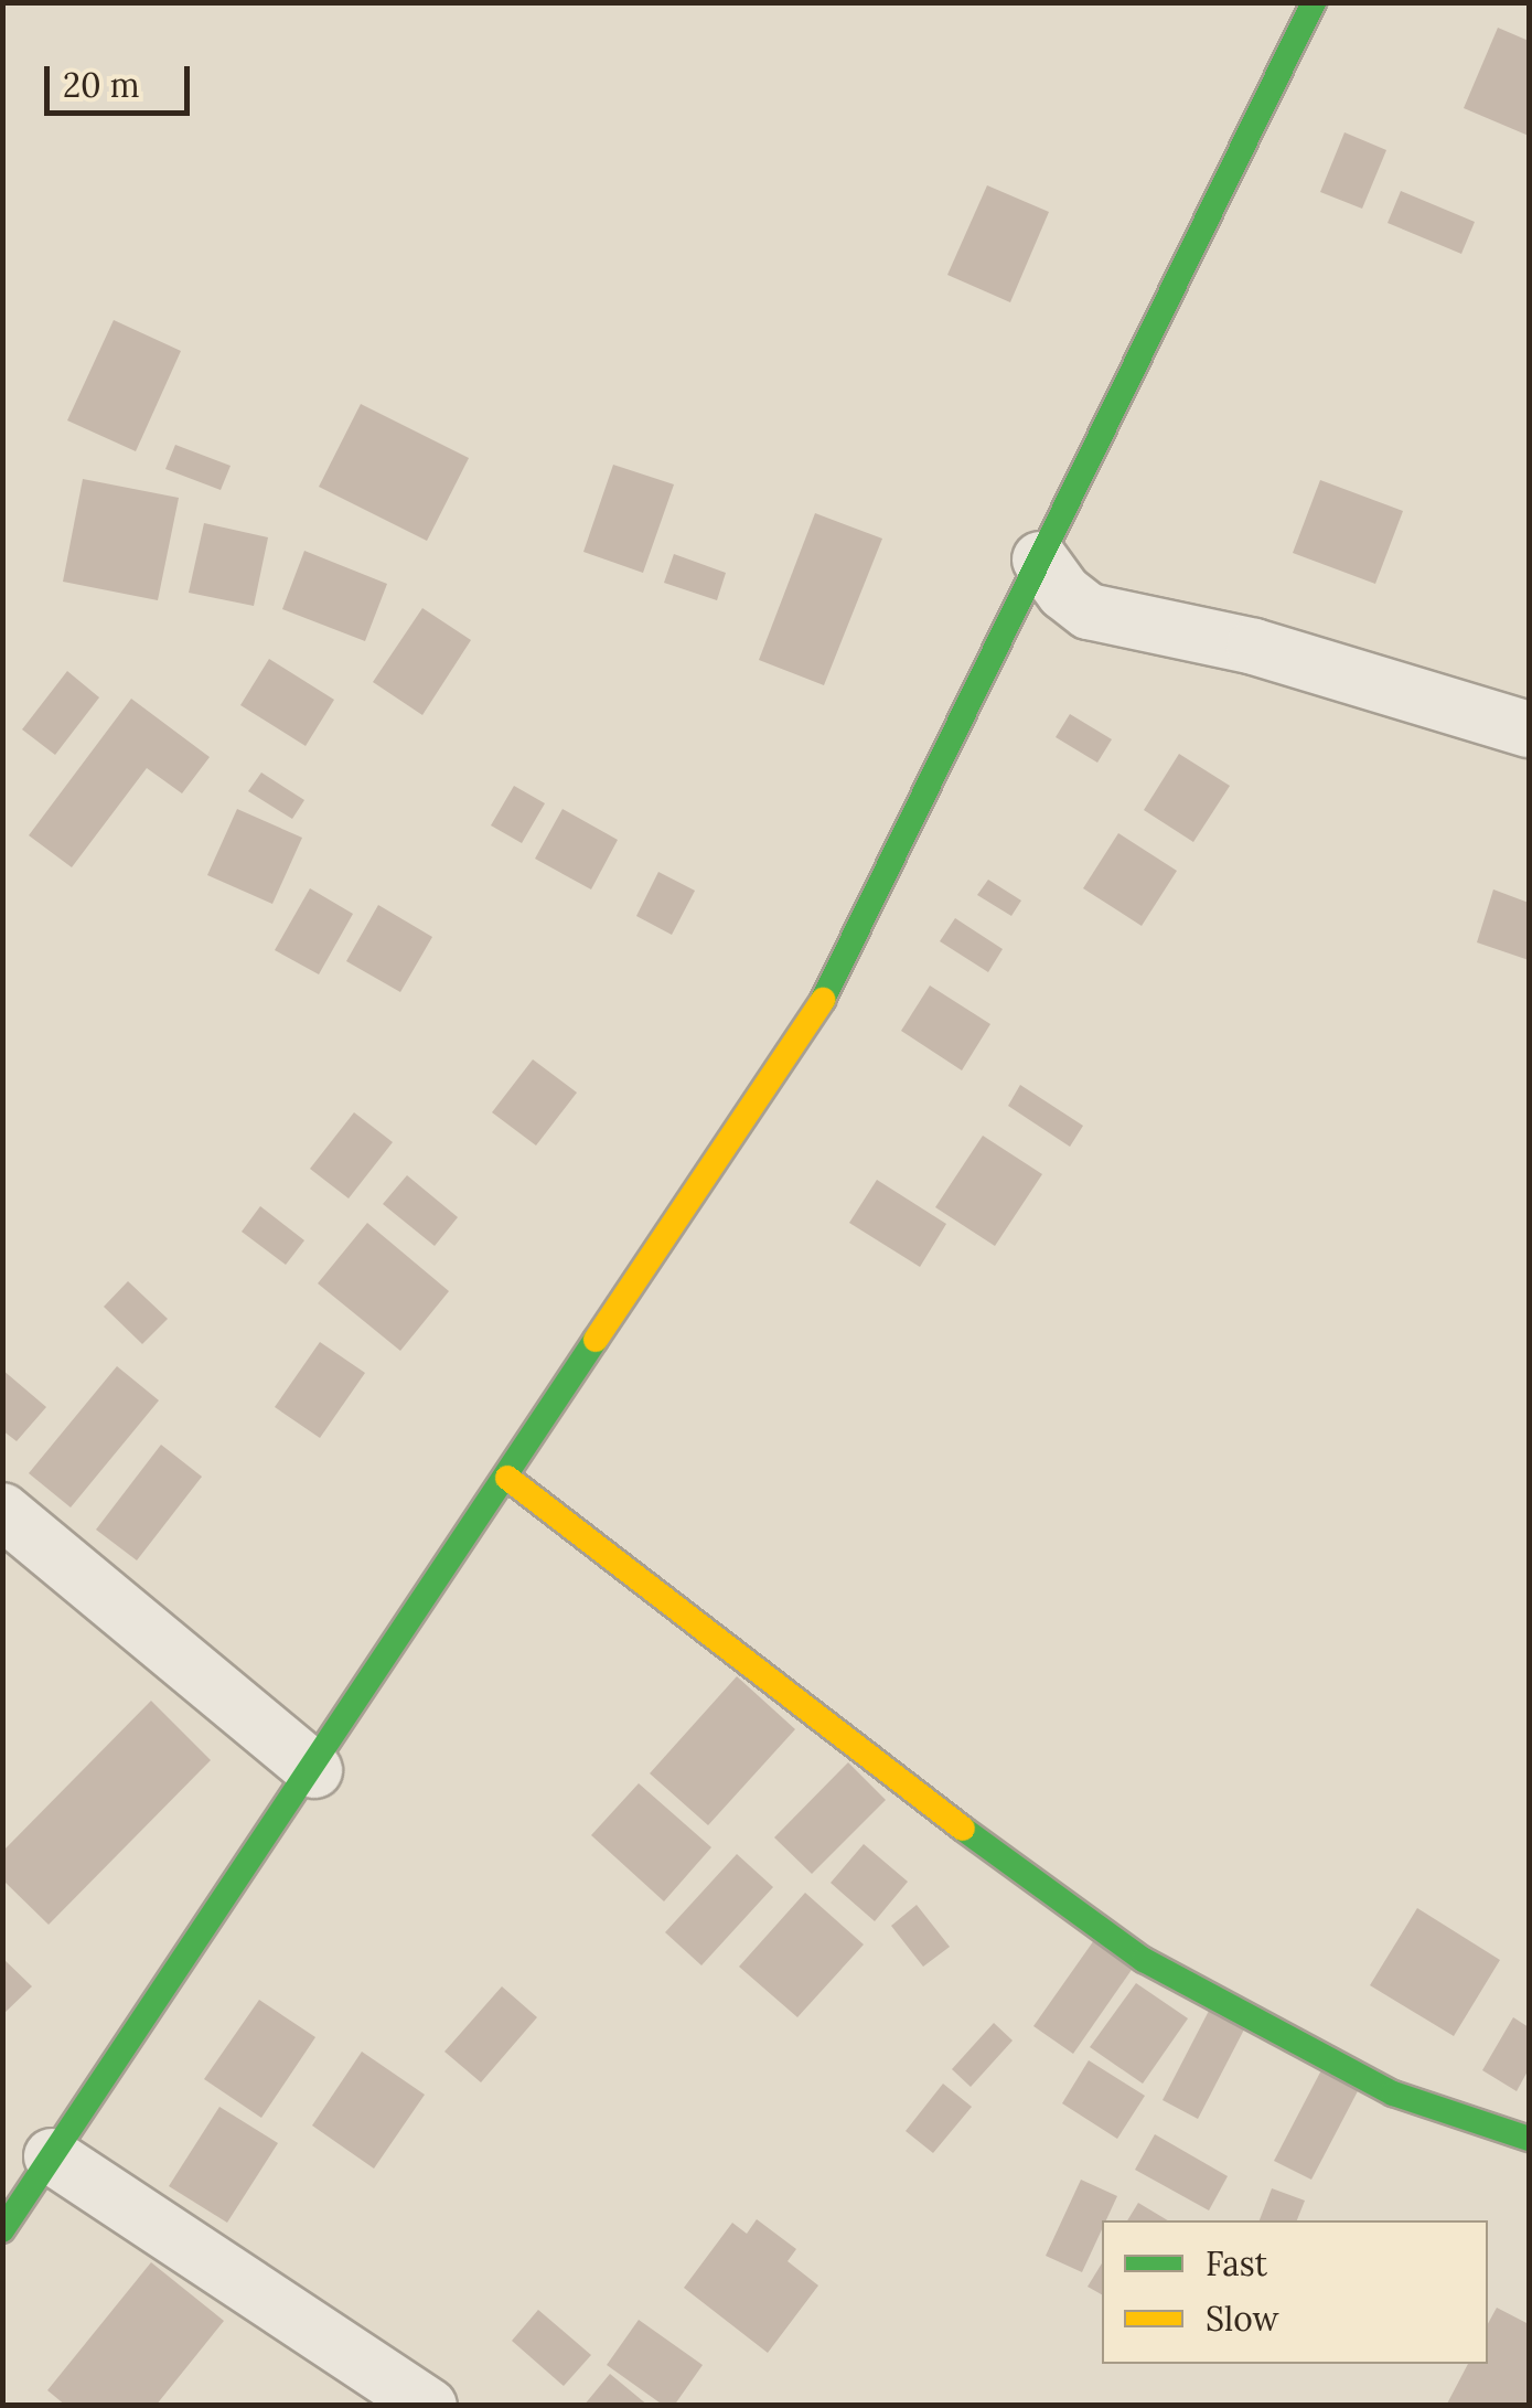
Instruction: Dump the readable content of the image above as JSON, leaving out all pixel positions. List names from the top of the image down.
{
  "legend": ["Fast", "Slow"],
  "scale_bar": "20 m"
}
